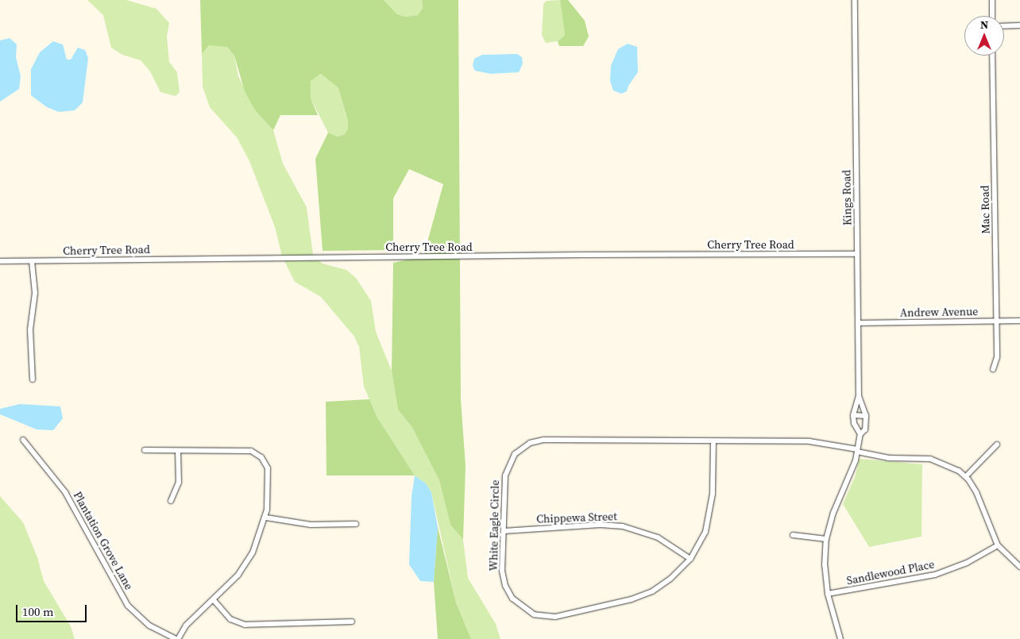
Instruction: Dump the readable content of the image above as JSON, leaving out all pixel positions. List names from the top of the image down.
{
  "streets": {
    "street": [
      "Kings Road",
      "Mac Road",
      "Cherry Tree Road",
      "Andrew Avenue",
      "Chippewa Street",
      "White Eagle Circle",
      "Plantation Grove Lane",
      "Sandlewood Place"
    ]
  },
  "crossings": [
    ["Kings Road", "Cherry Tree Road"],
    ["Kings Road", "Andrew Avenue"],
    ["Mac Road", "Andrew Avenue"],
    ["Chippewa Street", "White Eagle Circle"]
  ],
  "scale_bar": "100 m",
  "north": "top"
}
